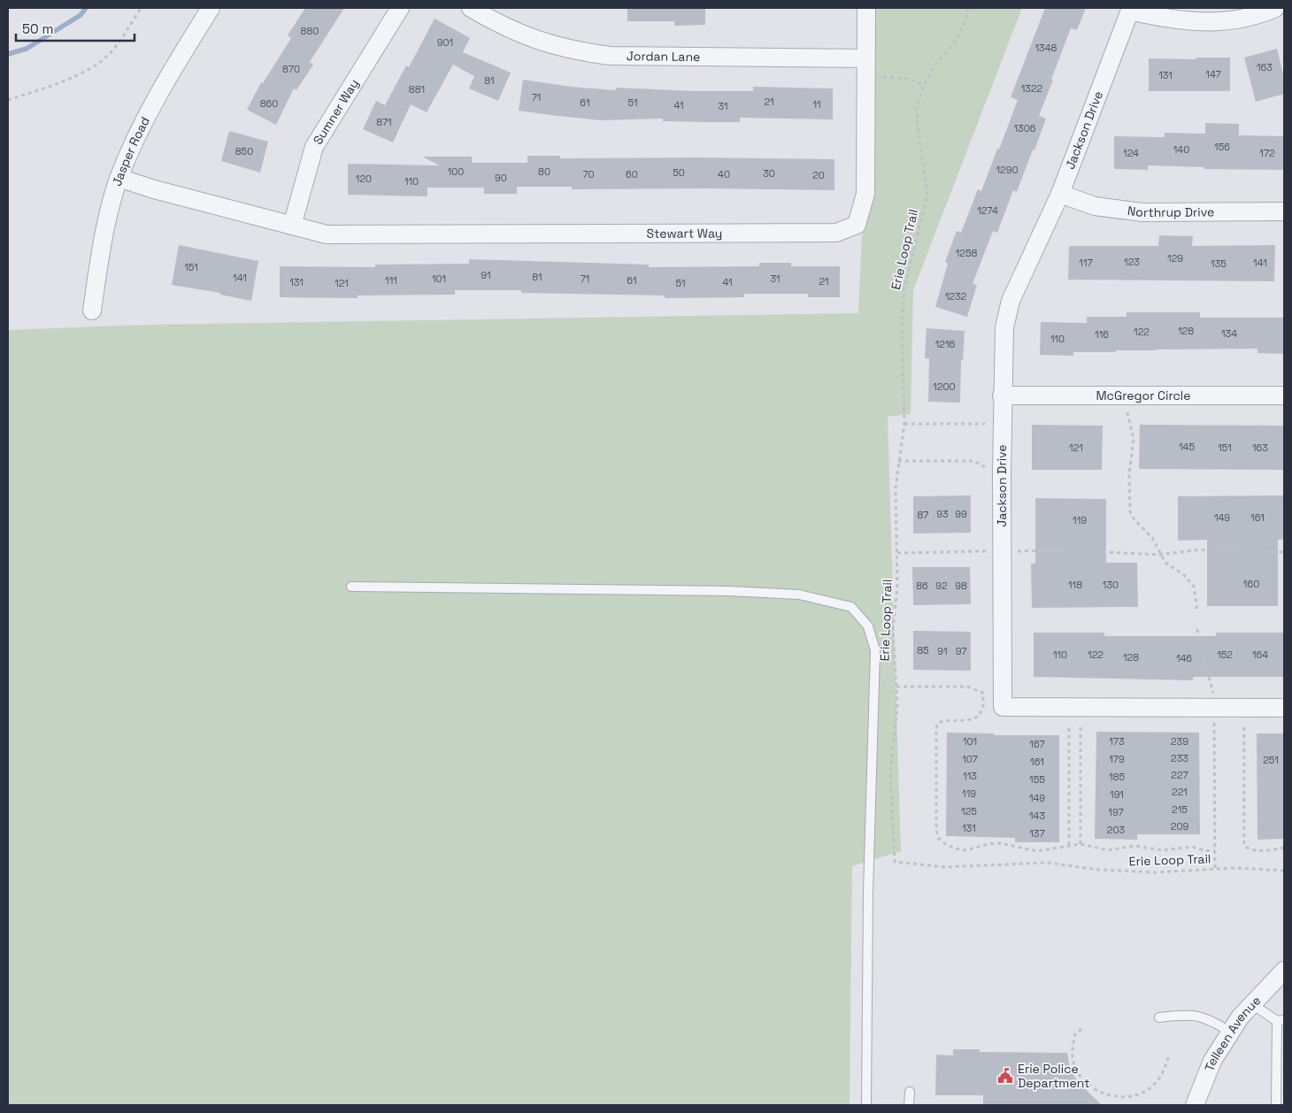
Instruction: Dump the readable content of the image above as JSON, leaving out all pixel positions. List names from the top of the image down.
{
  "streets": {
    "street": [
      "Jordan Lane",
      "Sumner Way",
      "Jackson Drive",
      "Jasper Road",
      "Northrup Drive",
      "Stewart Way",
      "McGregor Circle",
      "Telleen Avenue"
    ],
    "path": ["Erie Loop Trail"]
  },
  "crossings": [
    ["Jordan Lane", "Stewart Way"],
    ["Sumner Way", "Stewart Way"],
    ["Jackson Drive", "Northrup Drive"],
    ["Jackson Drive", "McGregor Circle"]
  ],
  "places": {
    "public building": ["Erie Police Department"]
  },
  "house_numbers": [
    "880",
    "901",
    "1348",
    "163",
    "870",
    "147",
    "131",
    "81",
    "1322",
    "881",
    "71",
    "21",
    "61",
    "51",
    "860",
    "11",
    "41",
    "31",
    "871",
    "1306",
    "156",
    "140",
    "850",
    "124",
    "172",
    "1290",
    "100",
    "80",
    "50",
    "30",
    "70",
    "60",
    "40",
    "20",
    "90",
    "120",
    "110",
    "1274",
    "1258",
    "129",
    "123",
    "117",
    "141",
    "135",
    "151",
    "91",
    "81",
    "141",
    "101",
    "71",
    "31",
    "111",
    "61",
    "21",
    "131",
    "41",
    "121",
    "51",
    "1232",
    "128",
    "122",
    "134",
    "116",
    "110",
    "1216",
    "1200",
    "145",
    "121",
    "151",
    "163",
    "93",
    "99",
    "87",
    "149",
    "161",
    "119",
    "160",
    "118",
    "130",
    "86",
    "92",
    "98",
    "85",
    "91",
    "97",
    "110",
    "122",
    "152",
    "164",
    "128",
    "146",
    "101",
    "173",
    "239",
    "167",
    "233",
    "107",
    "179",
    "251",
    "161",
    "227",
    "113",
    "185",
    "155",
    "221",
    "119",
    "191",
    "149",
    "215",
    "125",
    "197",
    "143",
    "209",
    "131",
    "203",
    "137"
  ],
  "scale_bar": "50 m"
}
